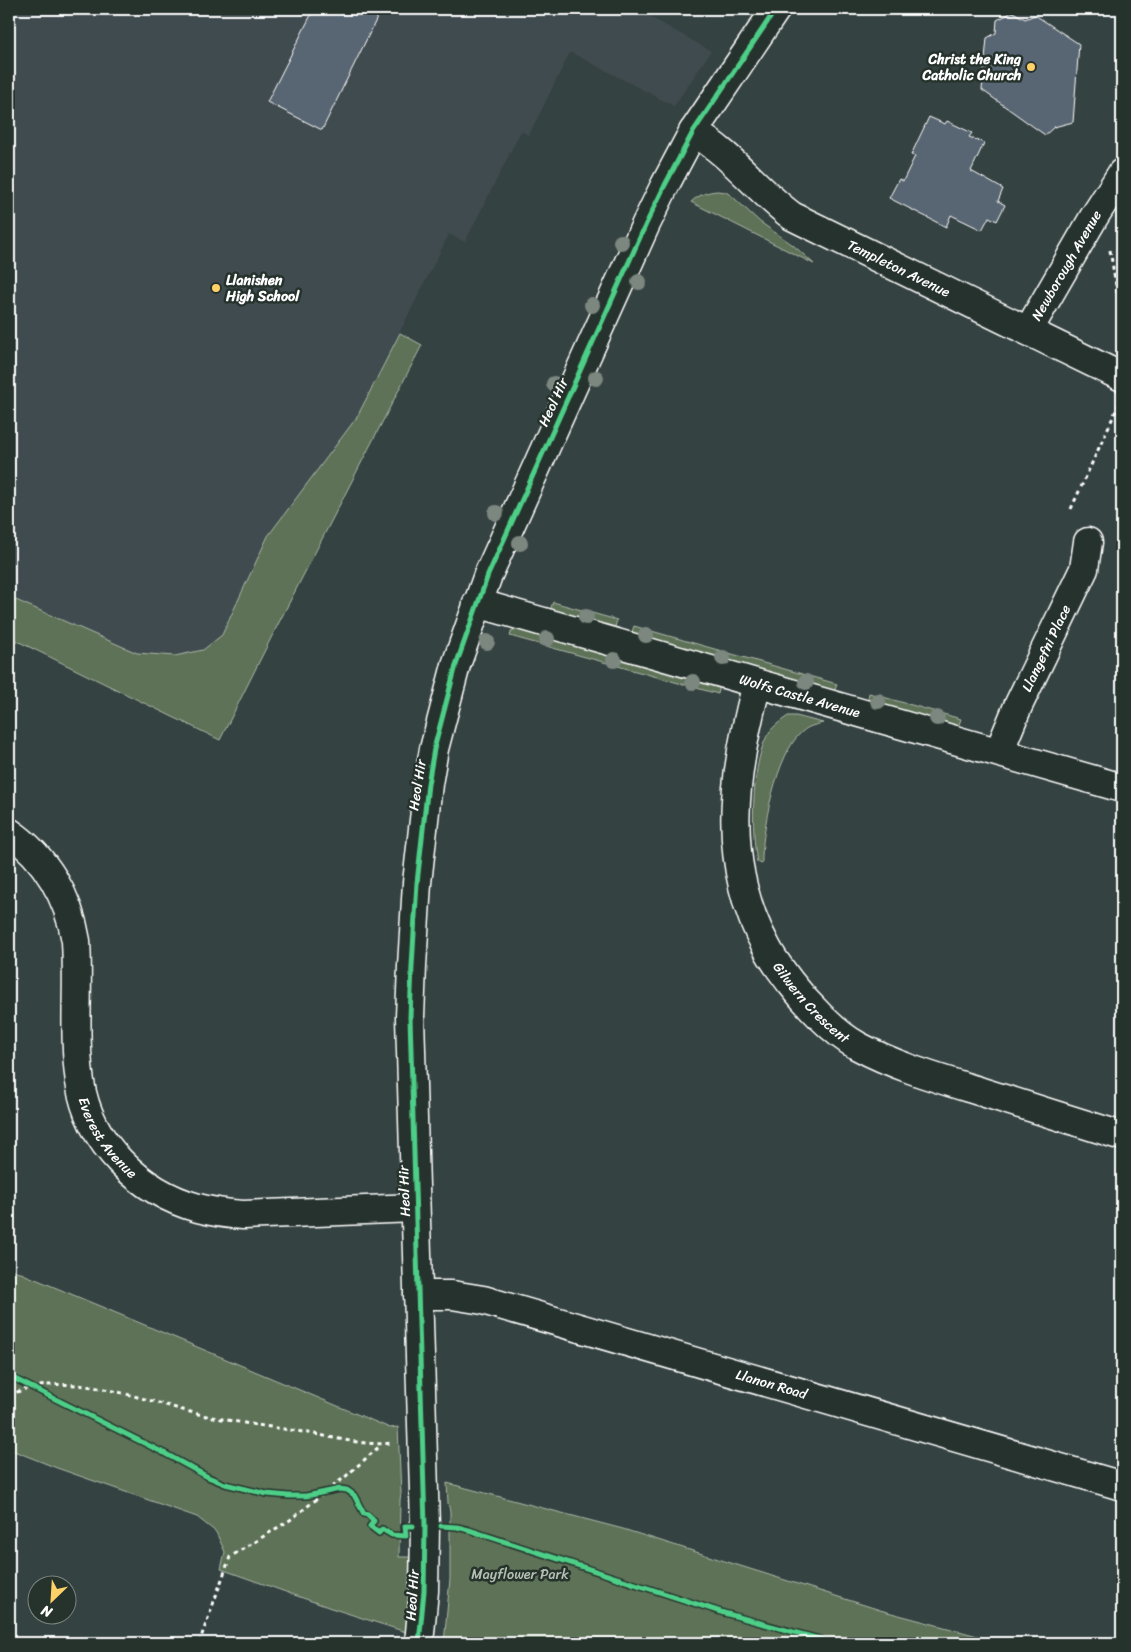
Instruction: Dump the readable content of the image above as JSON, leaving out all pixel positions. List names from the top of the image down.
{
  "streets": {
    "street": [
      "Newborough Avenue",
      "Templeton Avenue",
      "Heol Hir",
      "Llangefni Place",
      "Wolfs Castle Avenue",
      "Gilwern Crescent",
      "Everest Avenue",
      "Llanon Road"
    ]
  },
  "crossings": [
    ["Newborough Avenue", "Templeton Avenue"],
    ["Templeton Avenue", "Heol Hir"],
    ["Heol Hir", "Wolfs Castle Avenue"],
    ["Heol Hir", "Everest Avenue"],
    ["Heol Hir", "Llanon Road"],
    ["Llangefni Place", "Wolfs Castle Avenue"],
    ["Wolfs Castle Avenue", "Gilwern Crescent"]
  ],
  "parks": ["Mayflower Park"],
  "places": ["Christ the King Catholic Church", "Llanishen High School"],
  "north": "bottom left"
}
